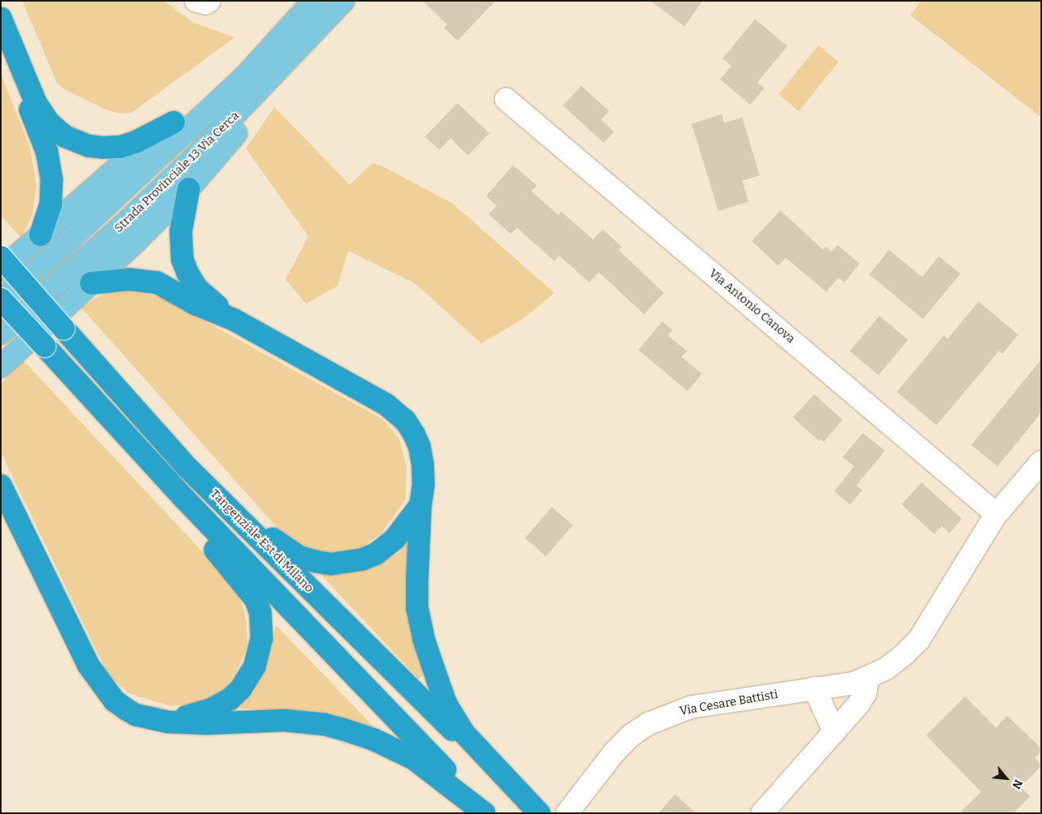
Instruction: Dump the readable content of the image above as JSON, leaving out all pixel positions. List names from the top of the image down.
{
  "streets": {
    "highway": ["Tangenziale Est di Milano"],
    "main road": ["Strada Provinciale 13 Via Cerca"],
    "street": ["Via Antonio Canova", "Via Cesare Battisti"]
  },
  "crossings": [
    ["Strada Provinciale 13 Via Cerca", "Tangenziale Est di Milano"],
    ["Via Antonio Canova", "Via Cesare Battisti"]
  ],
  "north": "bottom right"
}
